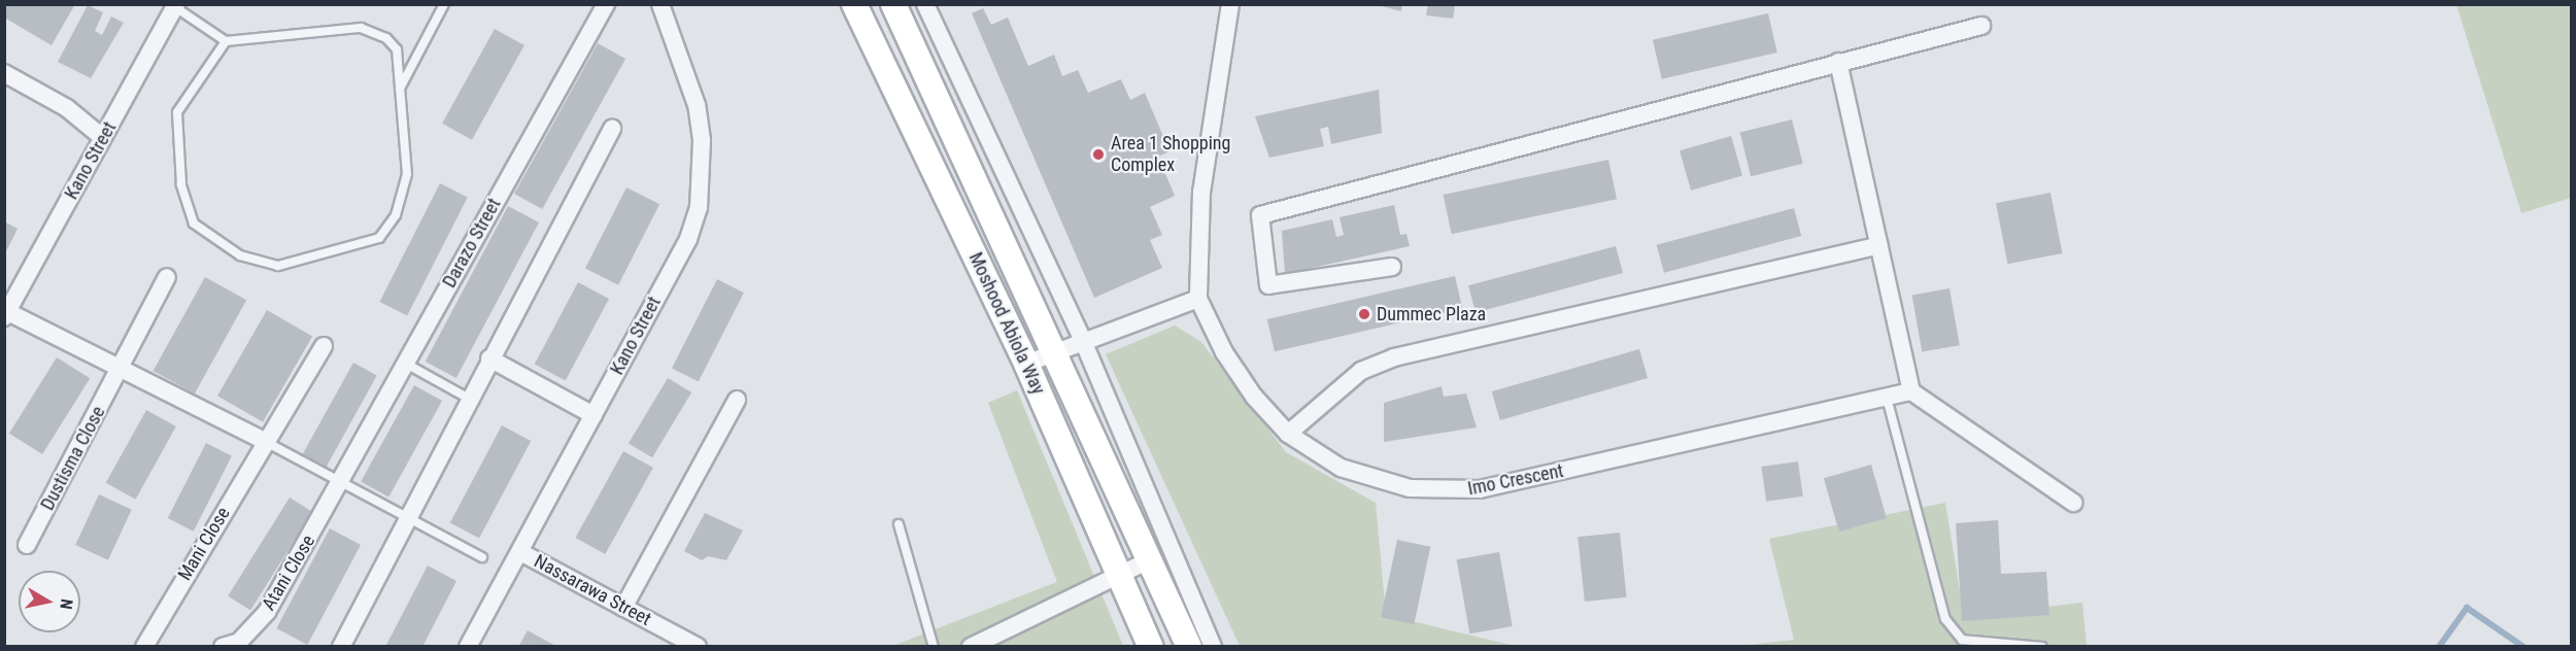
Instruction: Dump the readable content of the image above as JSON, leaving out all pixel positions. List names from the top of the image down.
{
  "streets": {
    "main road": ["Moshood Abiola Way"],
    "street": [
      "Kano Street",
      "Darazo Street",
      "Dustisma Close",
      "Imo Crescent",
      "Mani Close",
      "Atani Close",
      "Nassarawa Street"
    ]
  },
  "crossings": [
    ["Kano Street", "Nassarawa Street"],
    ["Darazo Street", "Atani Close"]
  ],
  "places": ["Area 1 Shopping Complex", "Dummec Plaza"],
  "north": "right"
}
